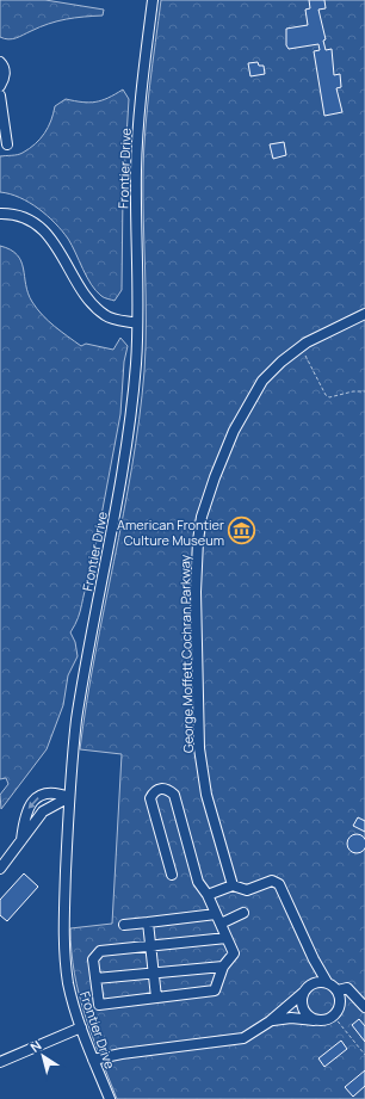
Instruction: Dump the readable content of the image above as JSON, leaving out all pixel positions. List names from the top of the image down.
{
  "streets": {
    "street": ["Frontier Drive", "George Moffett Cochran Parkway"]
  },
  "places": {
    "museum": ["American Frontier Culture Museum"]
  },
  "north": "top left"
}
